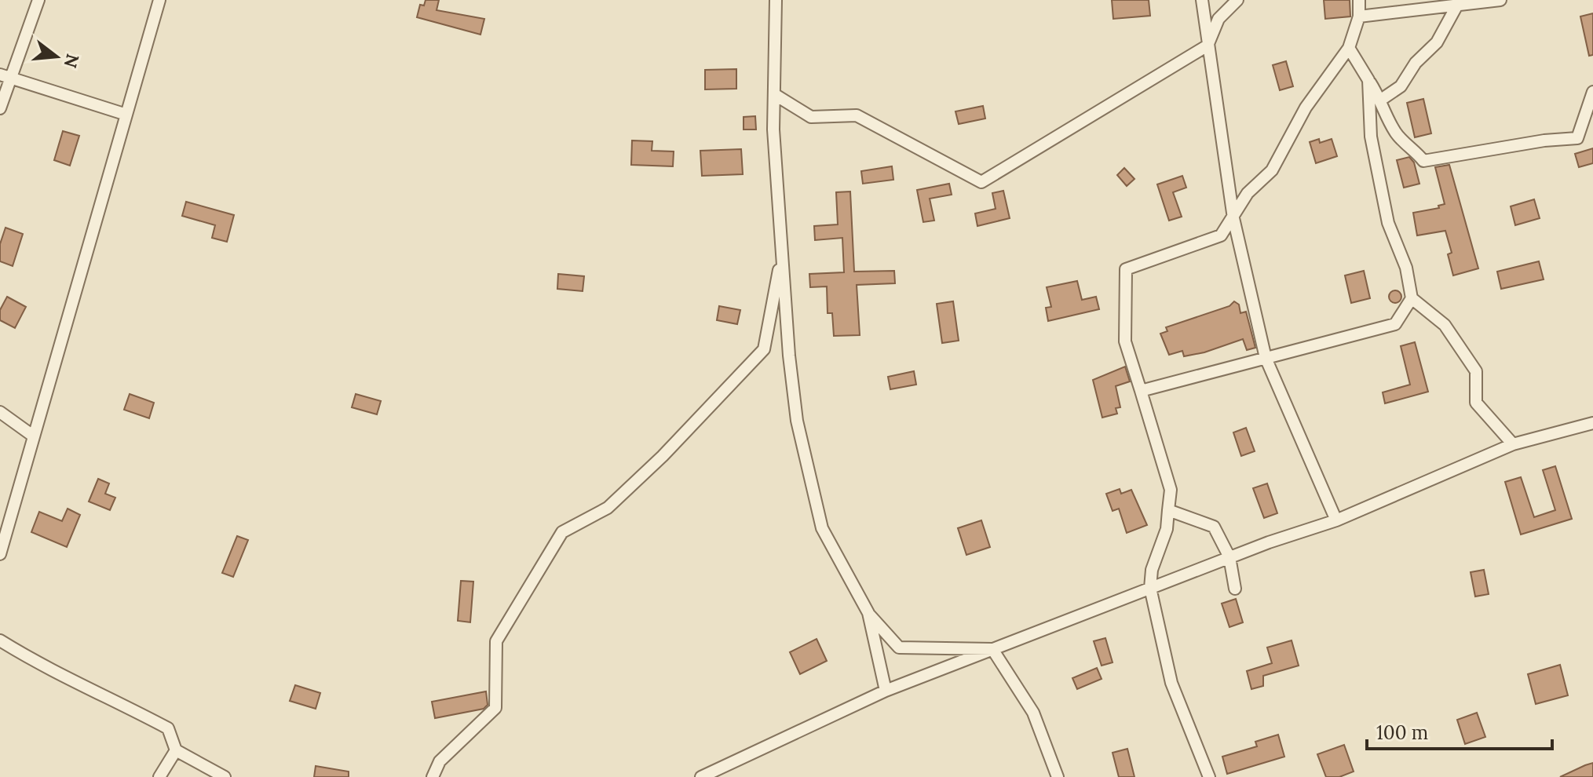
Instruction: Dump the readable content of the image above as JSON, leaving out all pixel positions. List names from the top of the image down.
{
  "scale_bar": "100 m",
  "north": "right"
}
